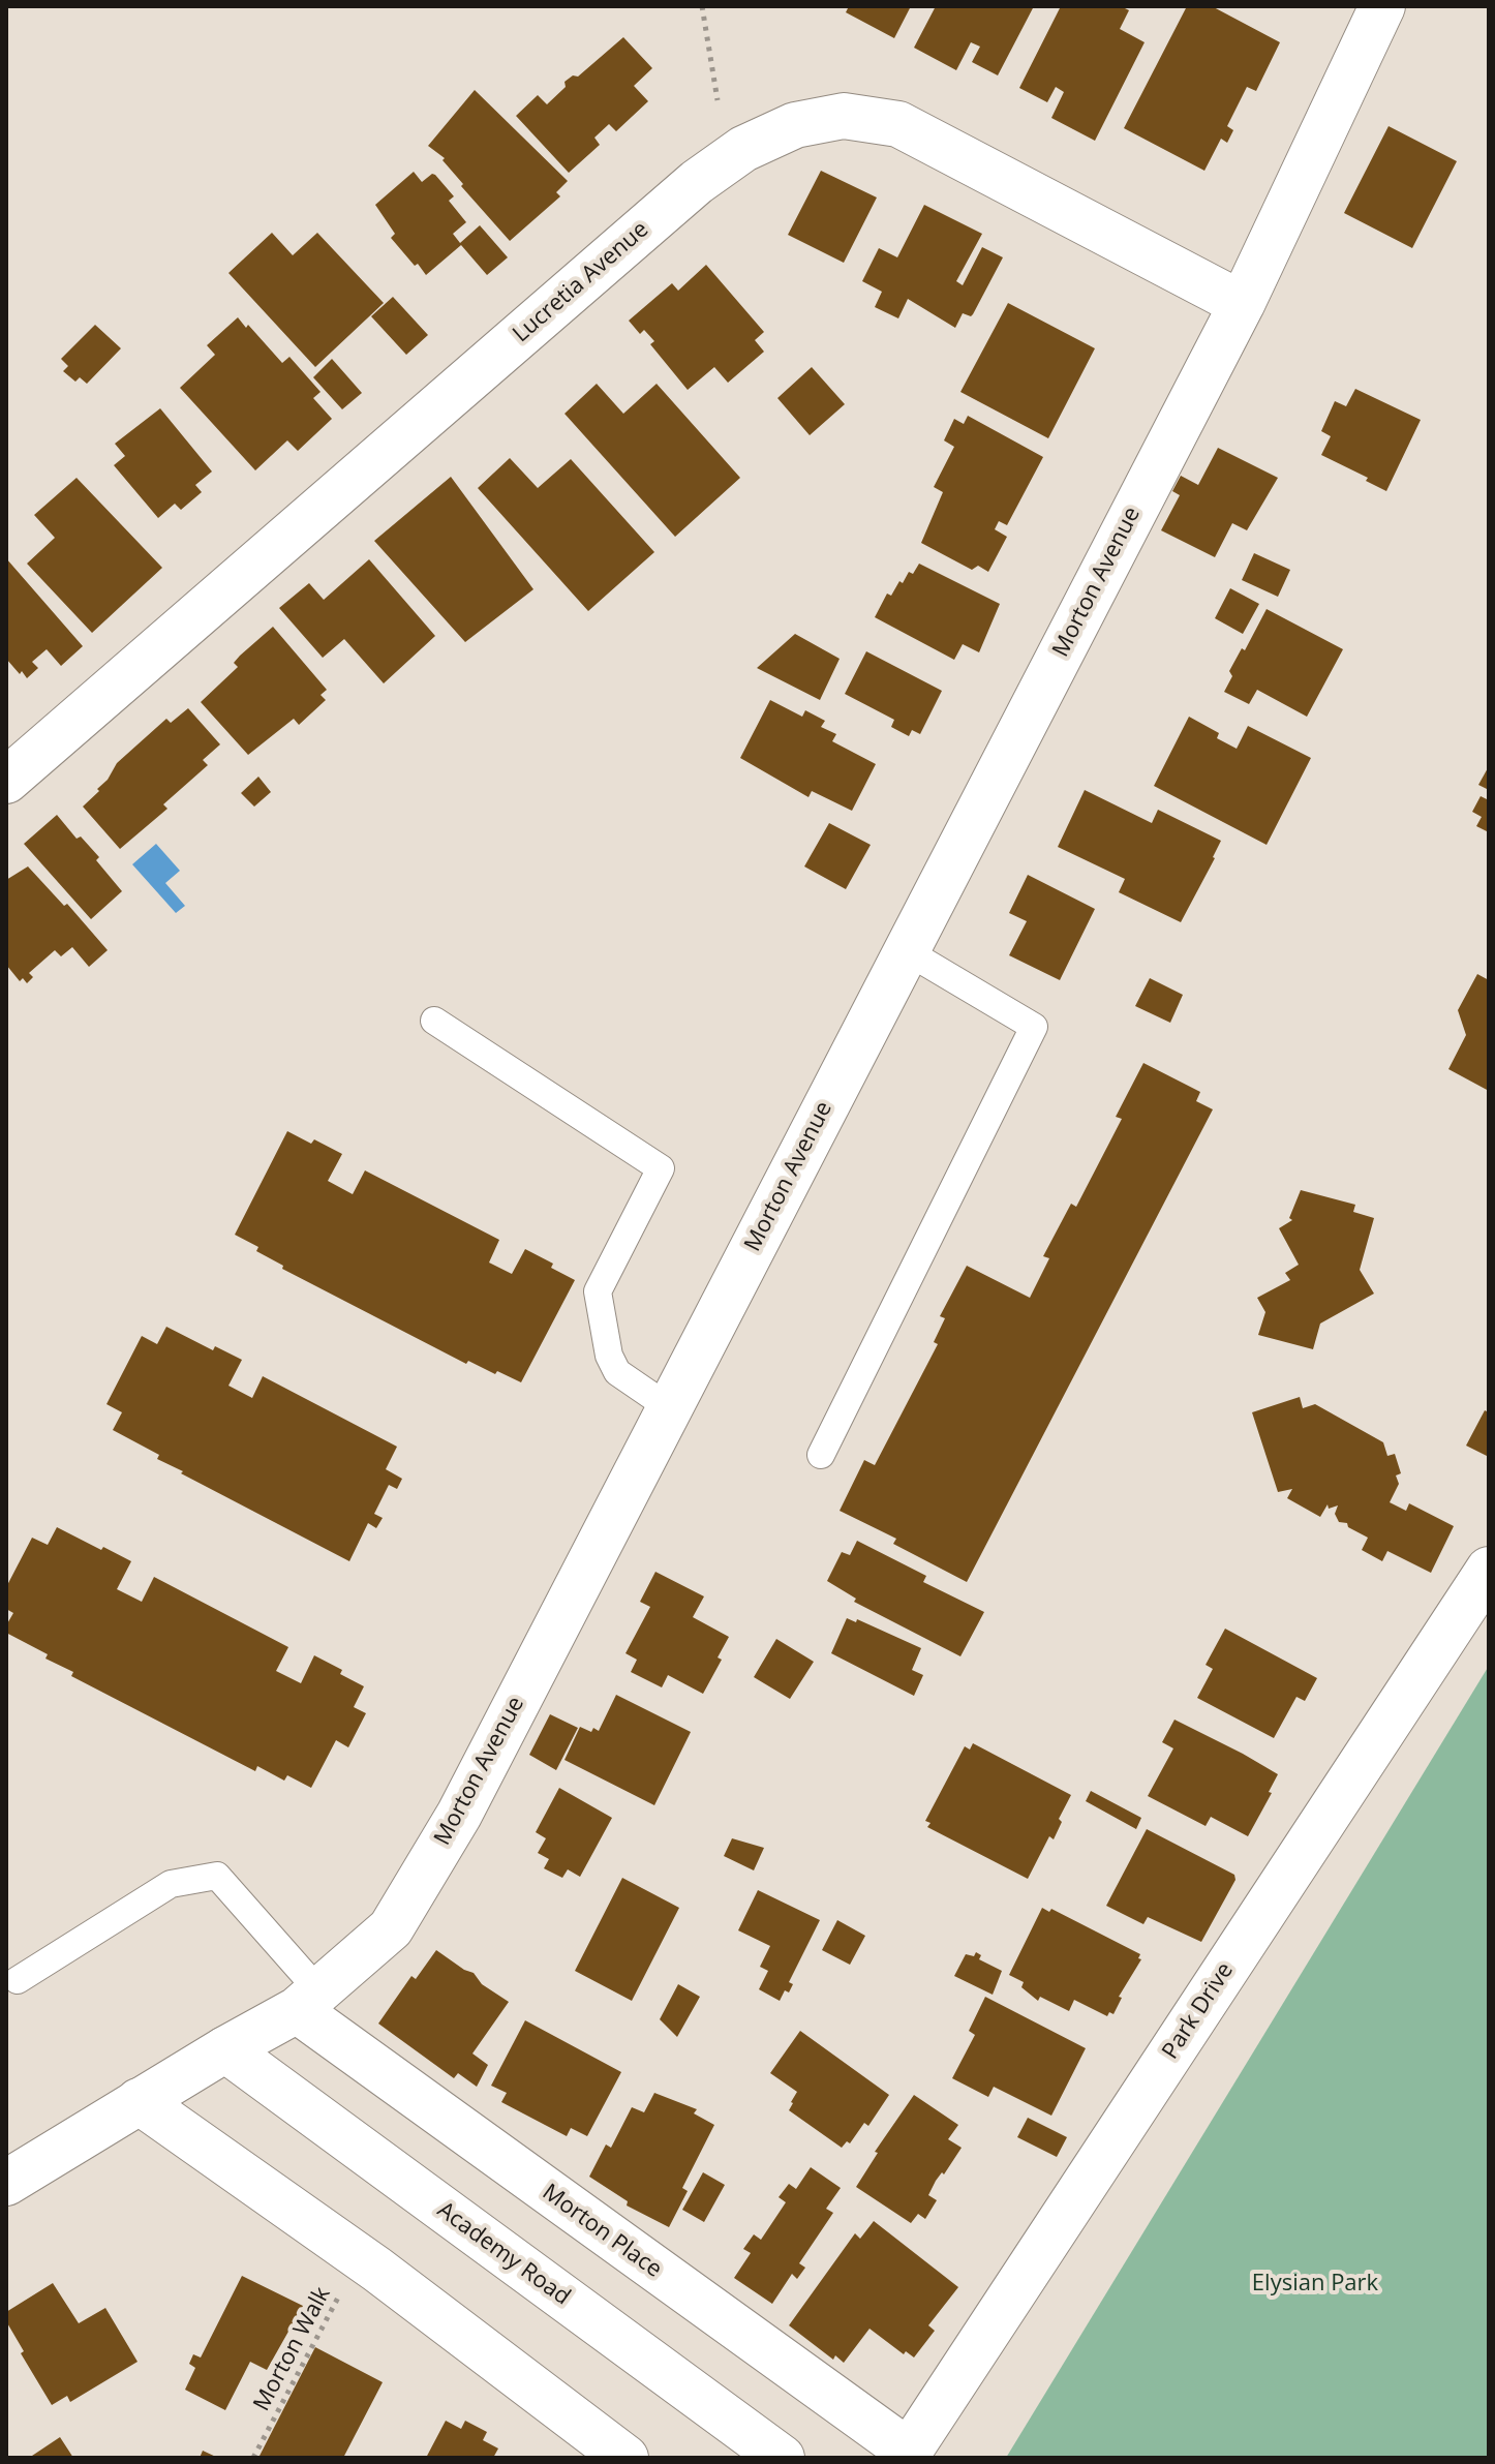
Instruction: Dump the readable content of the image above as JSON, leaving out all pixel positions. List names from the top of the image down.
{
  "streets": {
    "street": [
      "Lucretia Avenue",
      "Morton Avenue",
      "Park Drive",
      "Morton Place",
      "Academy Road"
    ],
    "path": ["Morton Walk"]
  },
  "crossings": [
    ["Lucretia Avenue", "Morton Avenue"],
    ["Morton Avenue", "Morton Place"],
    ["Morton Avenue", "Academy Road"],
    ["Park Drive", "Morton Place"]
  ],
  "parks": ["Elysian Park"]
}
